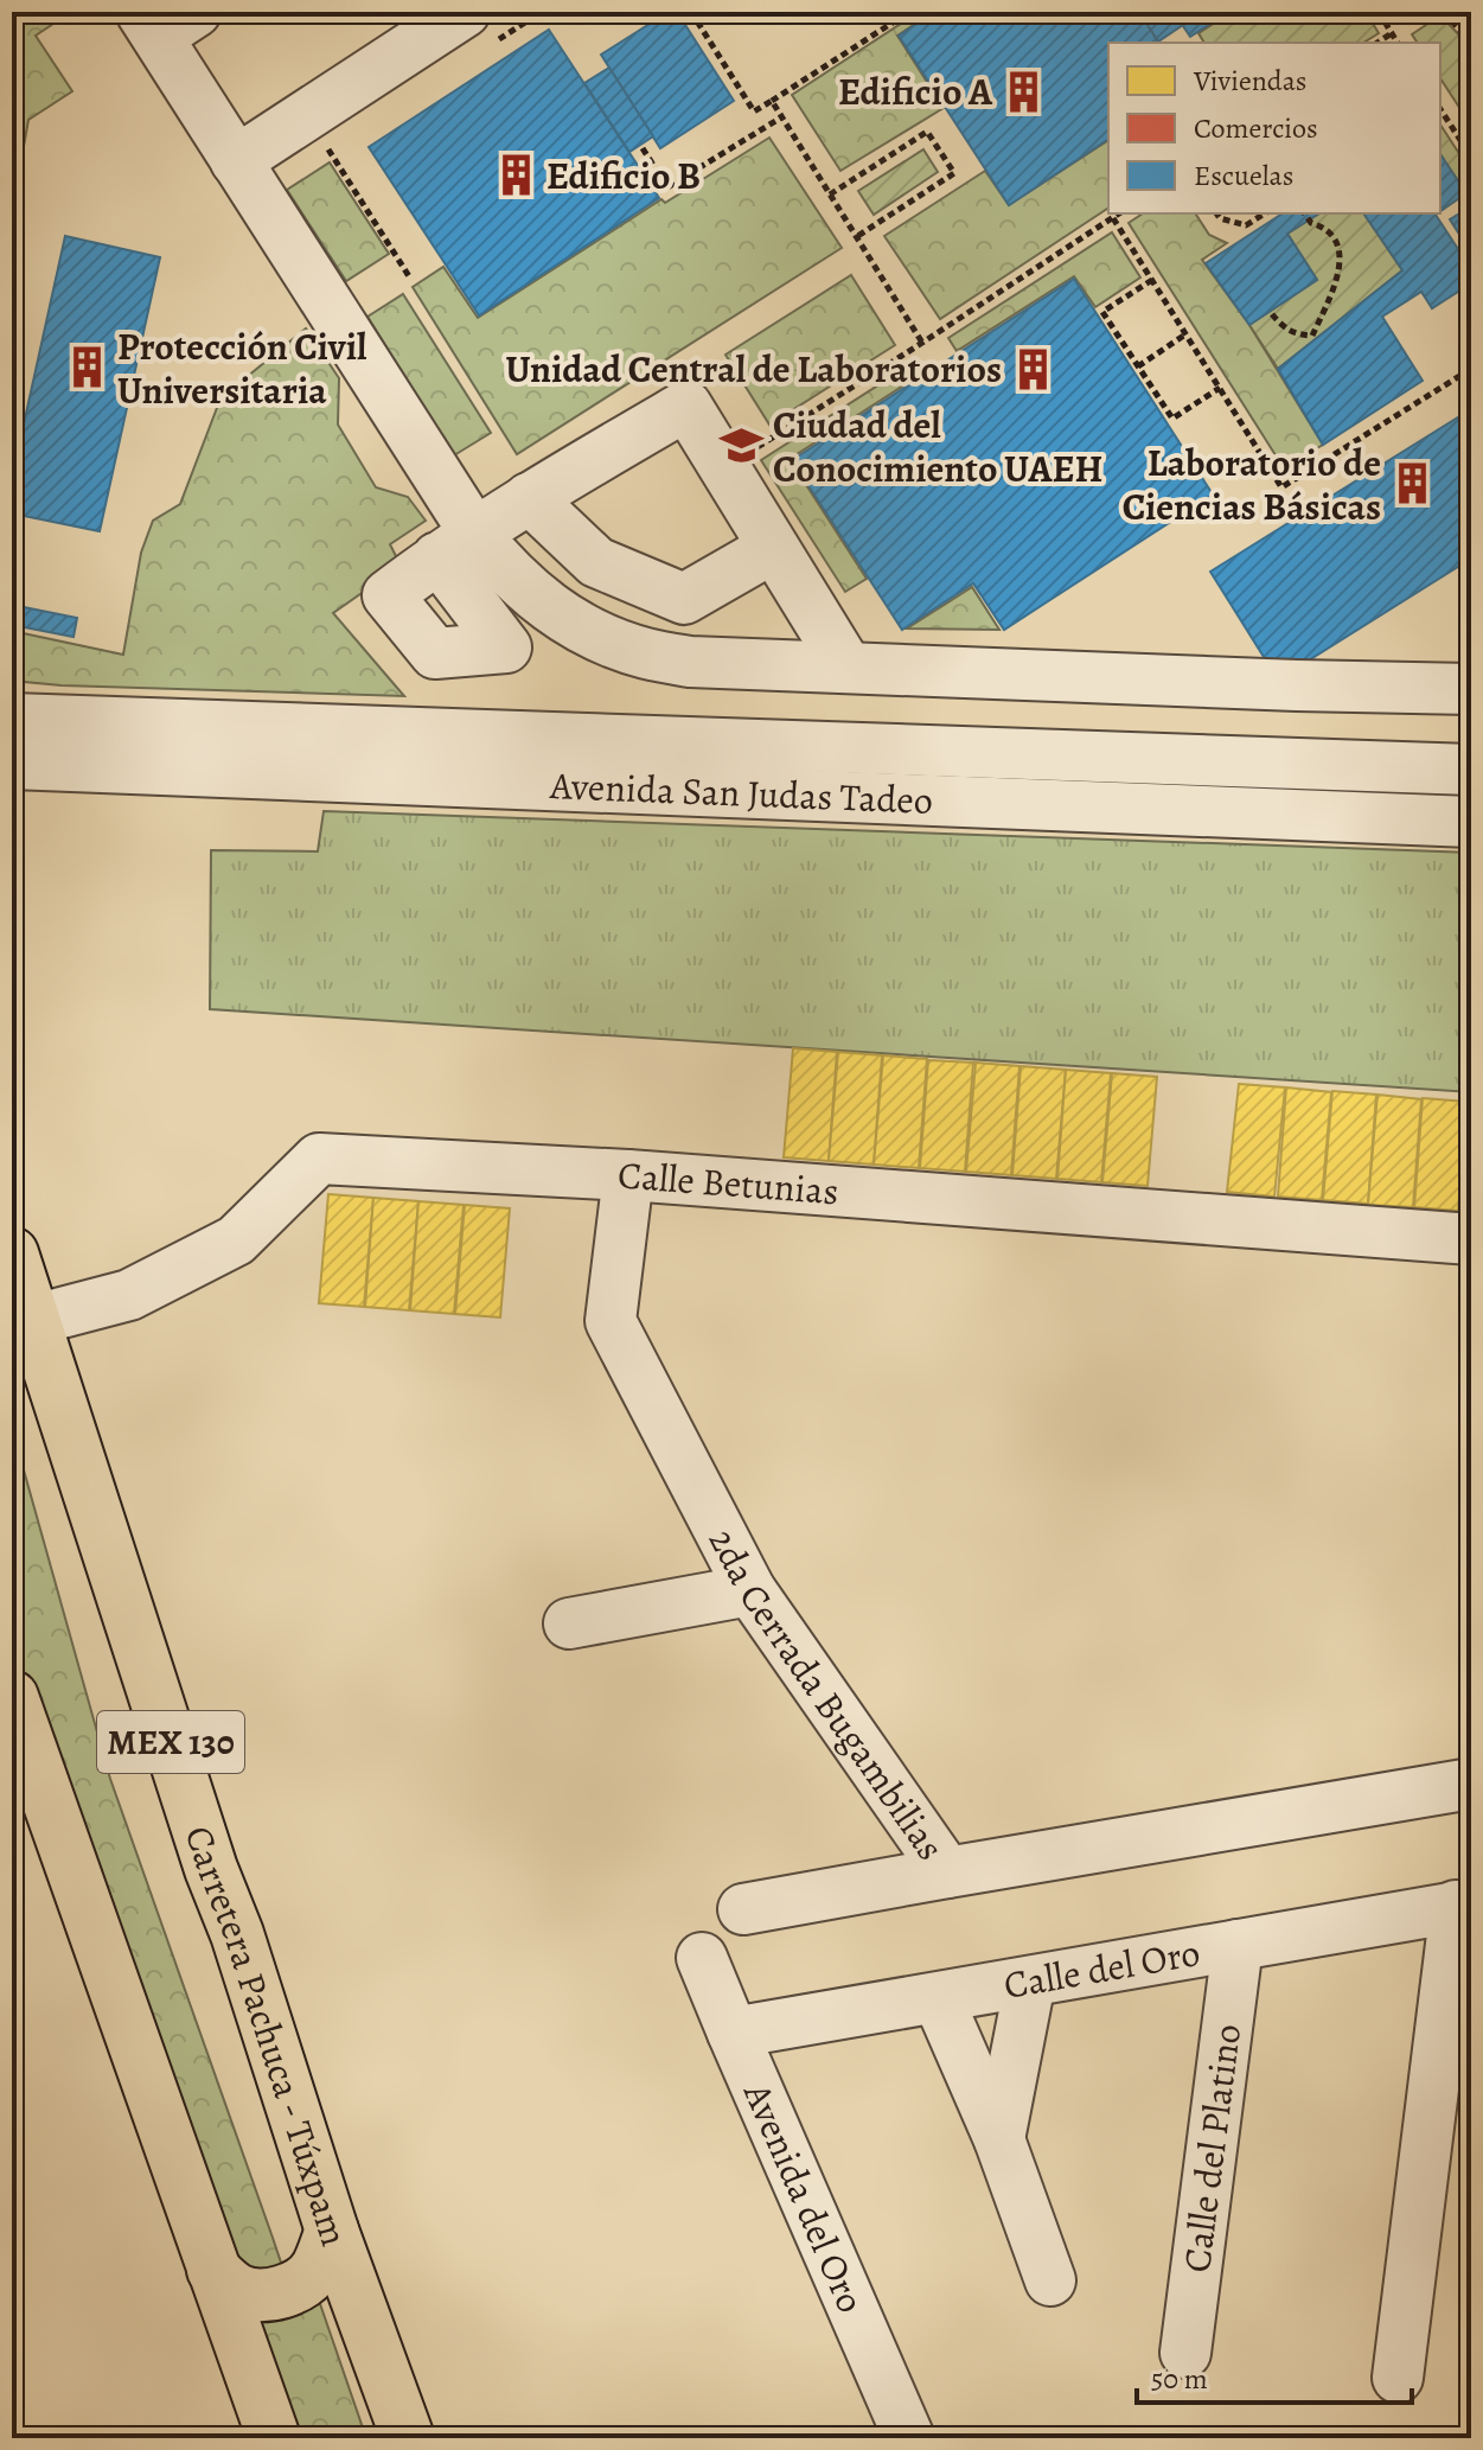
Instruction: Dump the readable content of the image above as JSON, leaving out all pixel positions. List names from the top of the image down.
{
  "streets": {
    "main road": ["MEX 130", "Carretera Pachuca - Túxpam"],
    "street": [
      "Avenida San Judas Tadeo",
      "Calle Betunias",
      "2da Cerrada Bugambilias",
      "Calle del Oro",
      "Calle del Platino",
      "Avenida del Oro"
    ]
  },
  "crossings": [
    ["Calle Betunias", "2da Cerrada Bugambilias"],
    ["Calle Betunias", "Carretera Pachuca - Túxpam"],
    ["Calle del Oro", "Calle del Platino"],
    ["Calle del Oro", "Avenida del Oro"]
  ],
  "places": {
    "building": [
      "Edificio A",
      "Edificio B",
      "Protección Civil Universitaria",
      "Unidad Central de Laboratorios",
      "Laboratorio de Ciencias Básicas"
    ],
    "school or university": ["Ciudad del Conocimiento UAEH"]
  },
  "legend": ["Viviendas", "Comercios", "Escuelas"],
  "scale_bar": "50 m"
}
